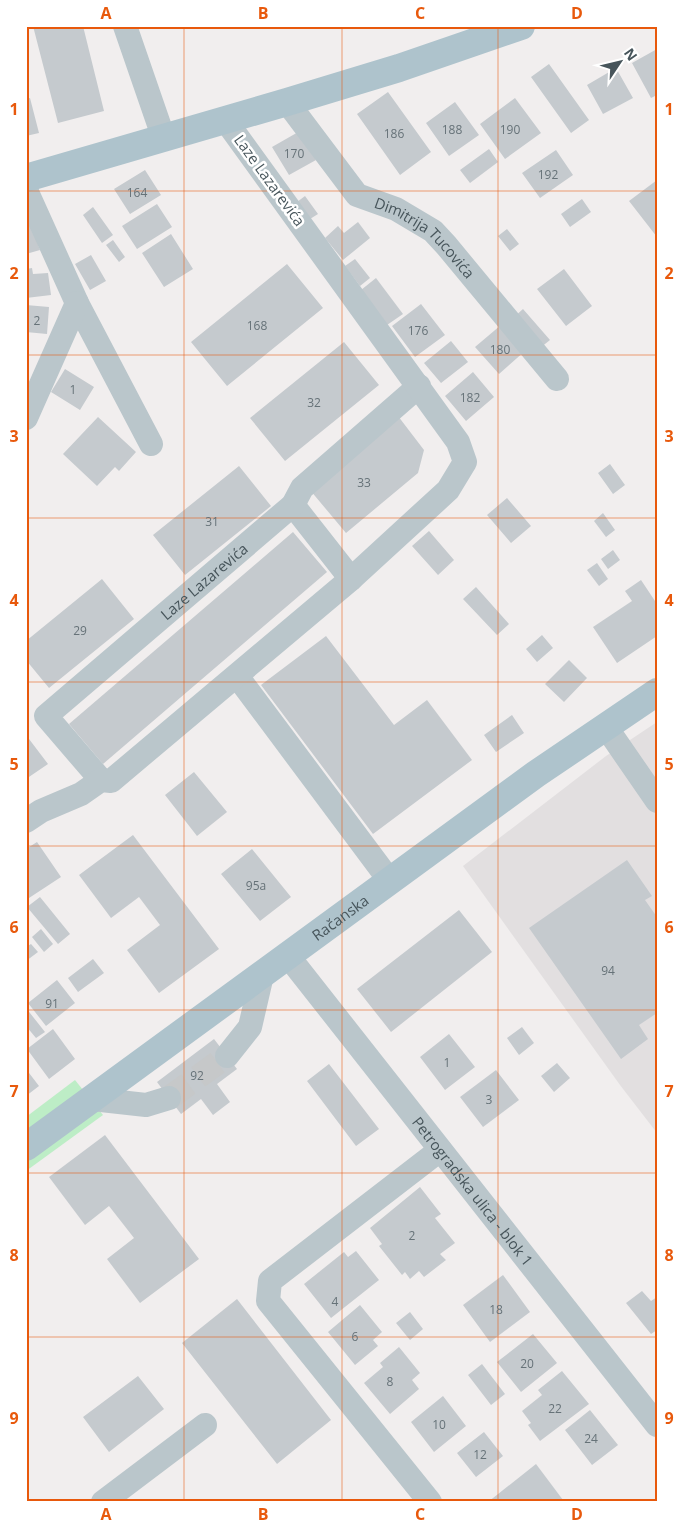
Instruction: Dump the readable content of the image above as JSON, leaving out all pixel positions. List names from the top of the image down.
{
  "streets": {
    "main road": ["Račanska"],
    "street": ["Laze Lazarevića", "Dimitrija Tucovića", "Petrogradska ulica - blok 1"]
  },
  "crossings": [
    ["Račanska", "Petrogradska ulica - blok 1"]
  ],
  "house_numbers": [
    "188",
    "190",
    "186",
    "170",
    "192",
    "164",
    "2",
    "168",
    "176",
    "180",
    "1",
    "182",
    "32",
    "33",
    "31",
    "29",
    "95a",
    "94",
    "91",
    "1",
    "92",
    "3",
    "2",
    "4",
    "18",
    "6",
    "20",
    "8",
    "22",
    "10",
    "24",
    "12"
  ],
  "north": "top right",
  "grid": {
    "columns": [
      "A",
      "B",
      "C",
      "D"
    ],
    "rows": [
      "1",
      "2",
      "3",
      "4",
      "5",
      "6",
      "7",
      "8",
      "9"
    ]
  }
}
